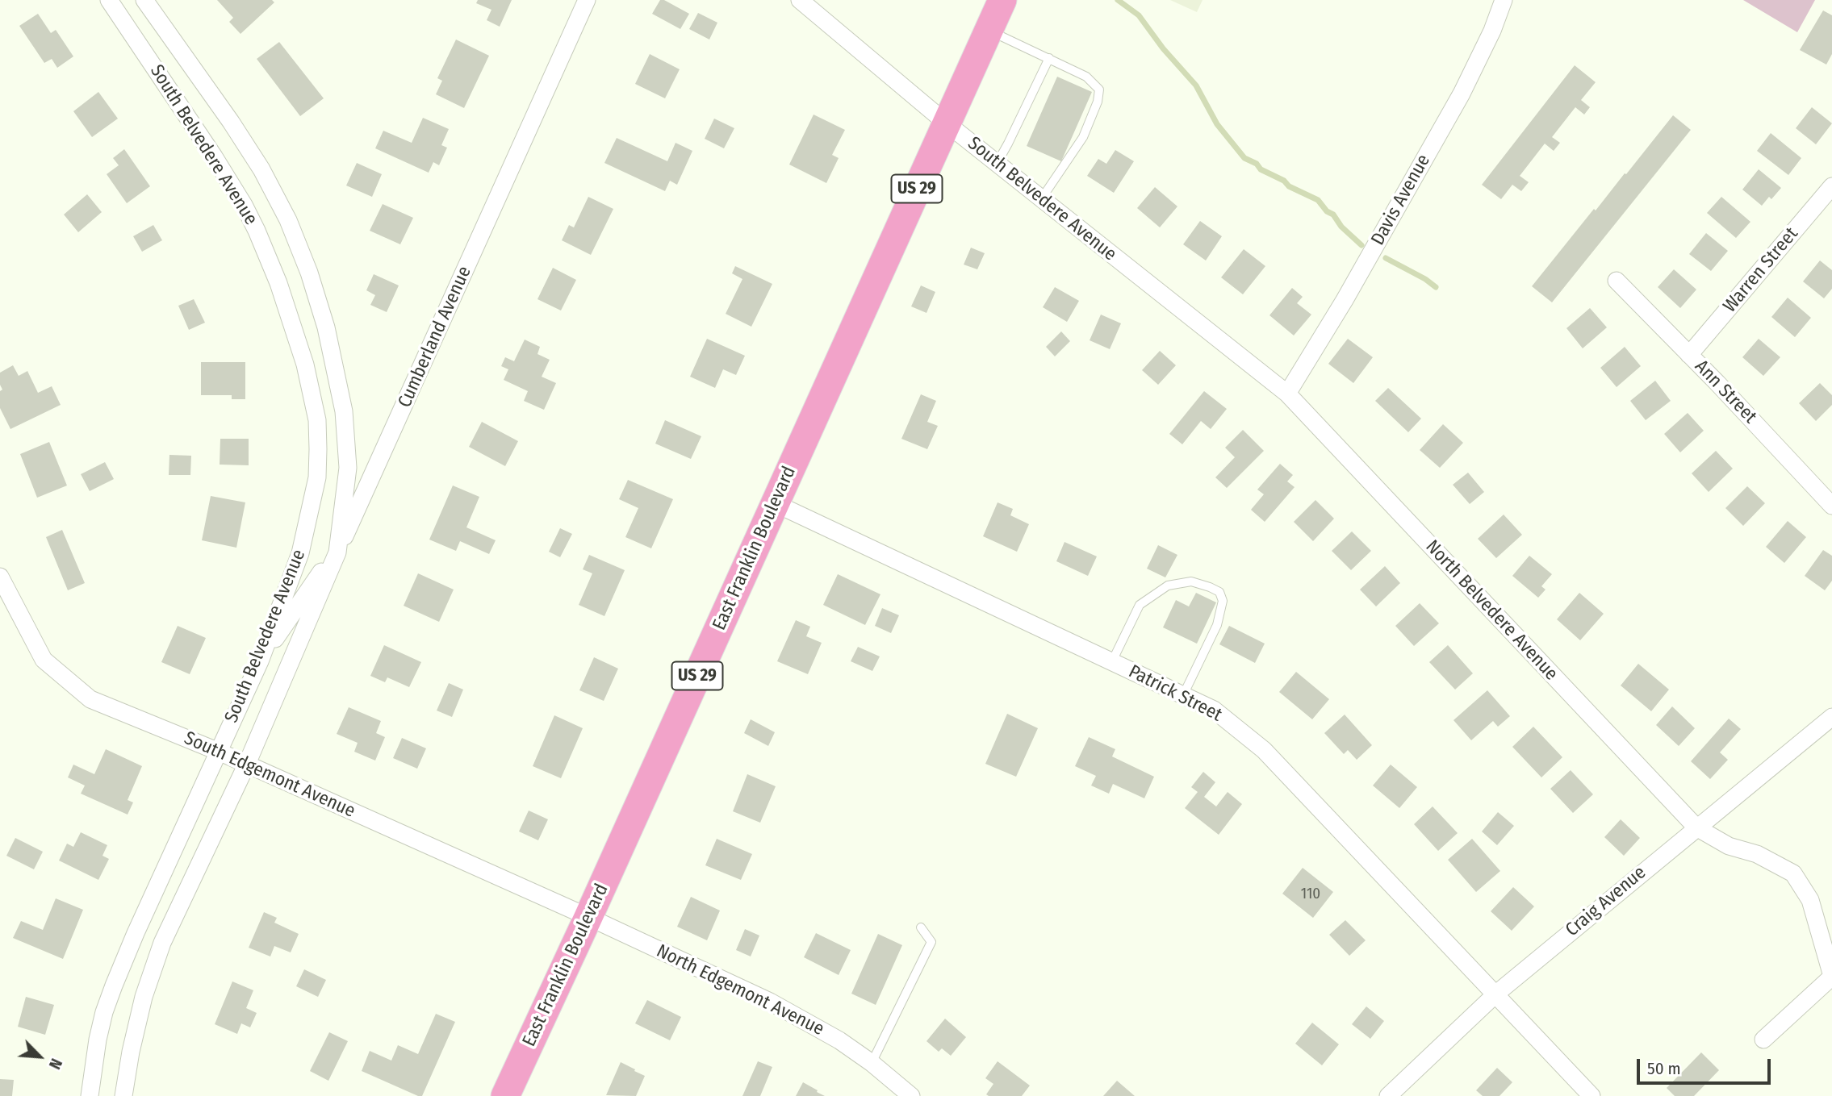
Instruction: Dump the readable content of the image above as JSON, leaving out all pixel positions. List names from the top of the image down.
{
  "streets": {
    "main road": ["US 29", "East Franklin Boulevard"],
    "street": [
      "South Belvedere Avenue",
      "Davis Avenue",
      "Warren Street",
      "Cumberland Avenue",
      "Ann Street",
      "North Belvedere Avenue",
      "Patrick Street",
      "South Edgemont Avenue",
      "Craig Avenue",
      "North Edgemont Avenue"
    ]
  },
  "crossings": [
    ["South Belvedere Avenue", "Davis Avenue"],
    ["South Belvedere Avenue", "Cumberland Avenue"],
    ["South Belvedere Avenue", "East Franklin Boulevard"],
    ["South Belvedere Avenue", "North Belvedere Avenue"],
    ["South Belvedere Avenue", "South Edgemont Avenue"],
    ["Davis Avenue", "North Belvedere Avenue"],
    ["Warren Street", "Ann Street"],
    ["East Franklin Boulevard", "Patrick Street"],
    ["East Franklin Boulevard", "South Edgemont Avenue"],
    ["East Franklin Boulevard", "North Edgemont Avenue"],
    ["North Belvedere Avenue", "Craig Avenue"],
    ["Patrick Street", "Craig Avenue"],
    ["South Edgemont Avenue", "North Edgemont Avenue"]
  ],
  "house_numbers": ["110"],
  "scale_bar": "50 m",
  "north": "bottom right"
}
